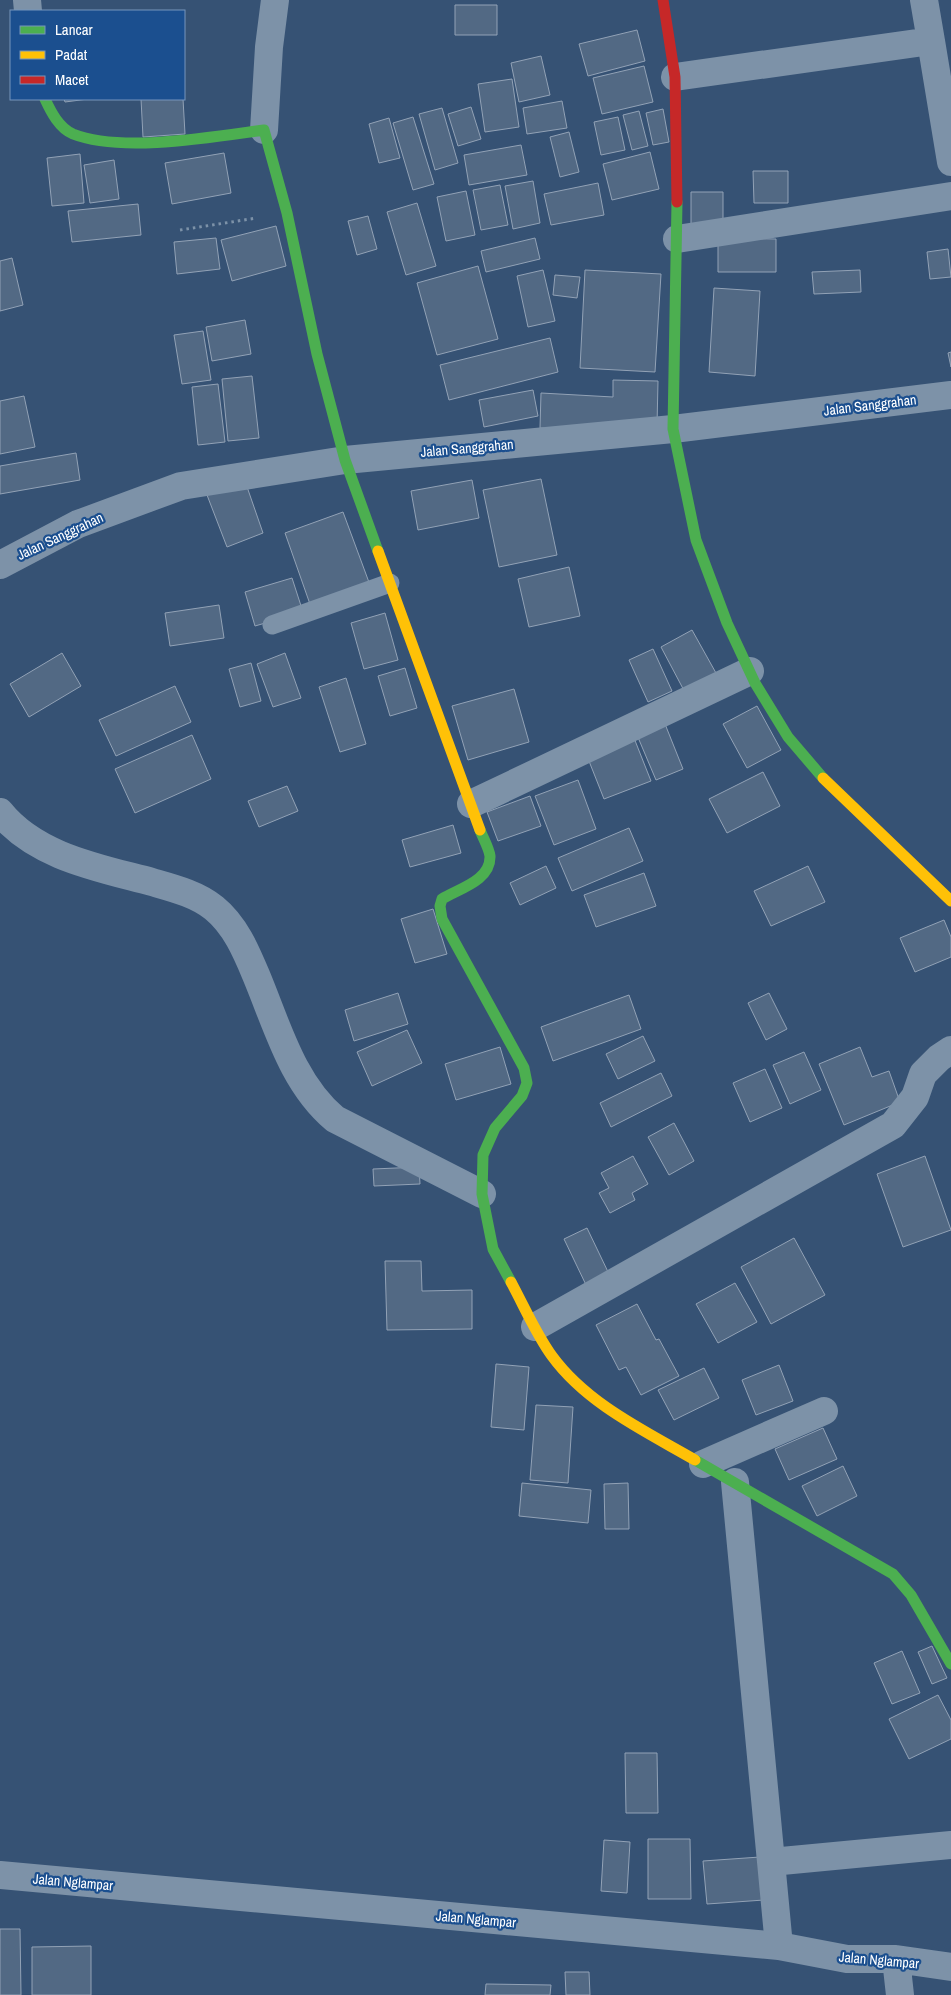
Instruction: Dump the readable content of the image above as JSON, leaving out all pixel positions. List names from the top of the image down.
{
  "streets": {
    "street": ["Jalan Sanggrahan", "Jalan Nglampar"]
  },
  "legend": ["Lancar", "Padat", "Macet"]
}
